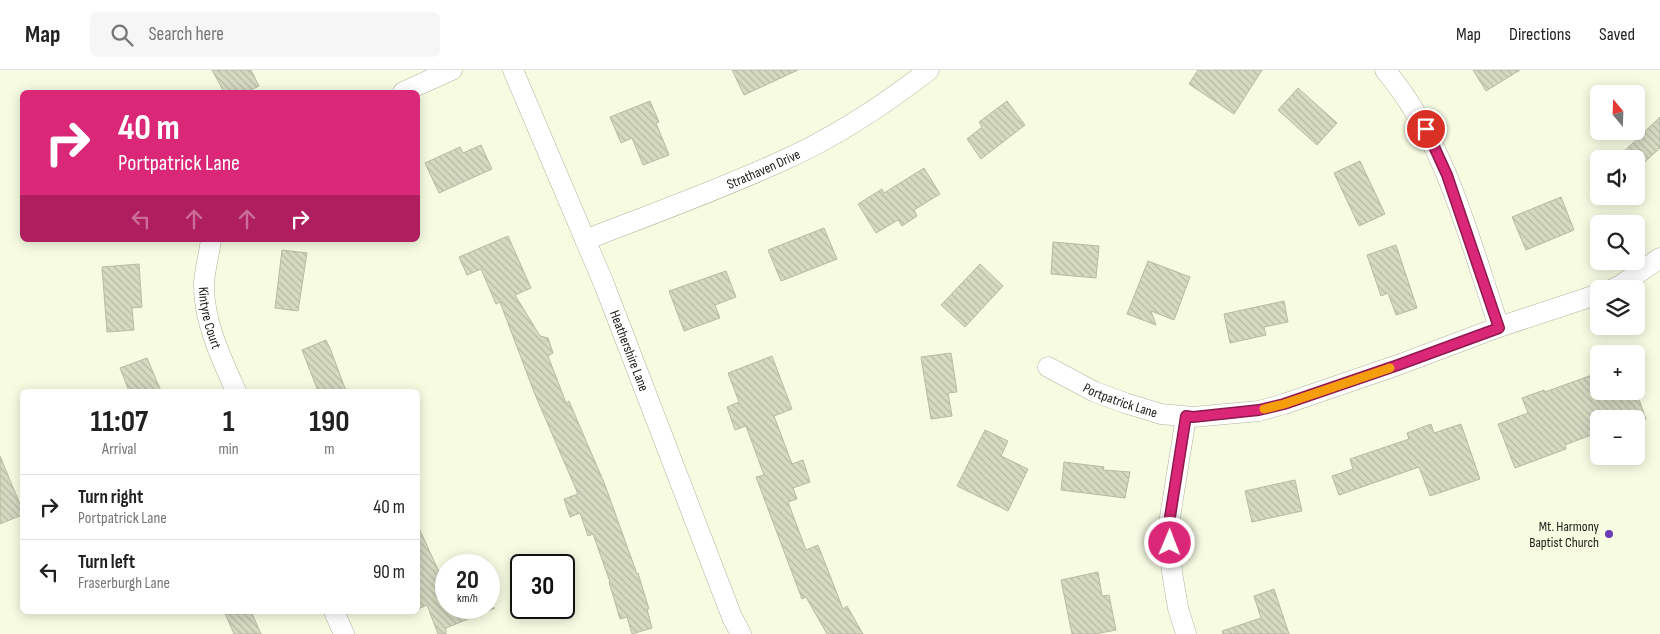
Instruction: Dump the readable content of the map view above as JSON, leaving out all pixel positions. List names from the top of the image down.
{
  "streets": {
    "street": [
      "Strathaven Drive",
      "Kintyre Court",
      "Heathershire Lane",
      "Portpatrick Lane"
    ]
  },
  "crossings": [
    ["Strathaven Drive", "Heathershire Lane"]
  ],
  "places": ["Mt. Harmony Baptist Church"],
  "north": "top",
  "page": {
    "header": "Map",
    "search": "Search here",
    "nav": ["Map", "Directions", "Saved"],
    "map_buttons": ["+", "−"],
    "turn": ["40 m", "Portpatrick Lane"],
    "eta": [
      "11:07",
      "Arrival",
      "1",
      "min",
      "190",
      "m"
    ],
    "list": [
      {
        "name": "Turn right",
        "note": "Portpatrick Lane",
        "value": "40 m"
      },
      {
        "name": "Turn left",
        "note": "Fraserburgh Lane",
        "value": "90 m"
      }
    ],
    "speed": "20 km/h",
    "limit": "30"
  }
}
